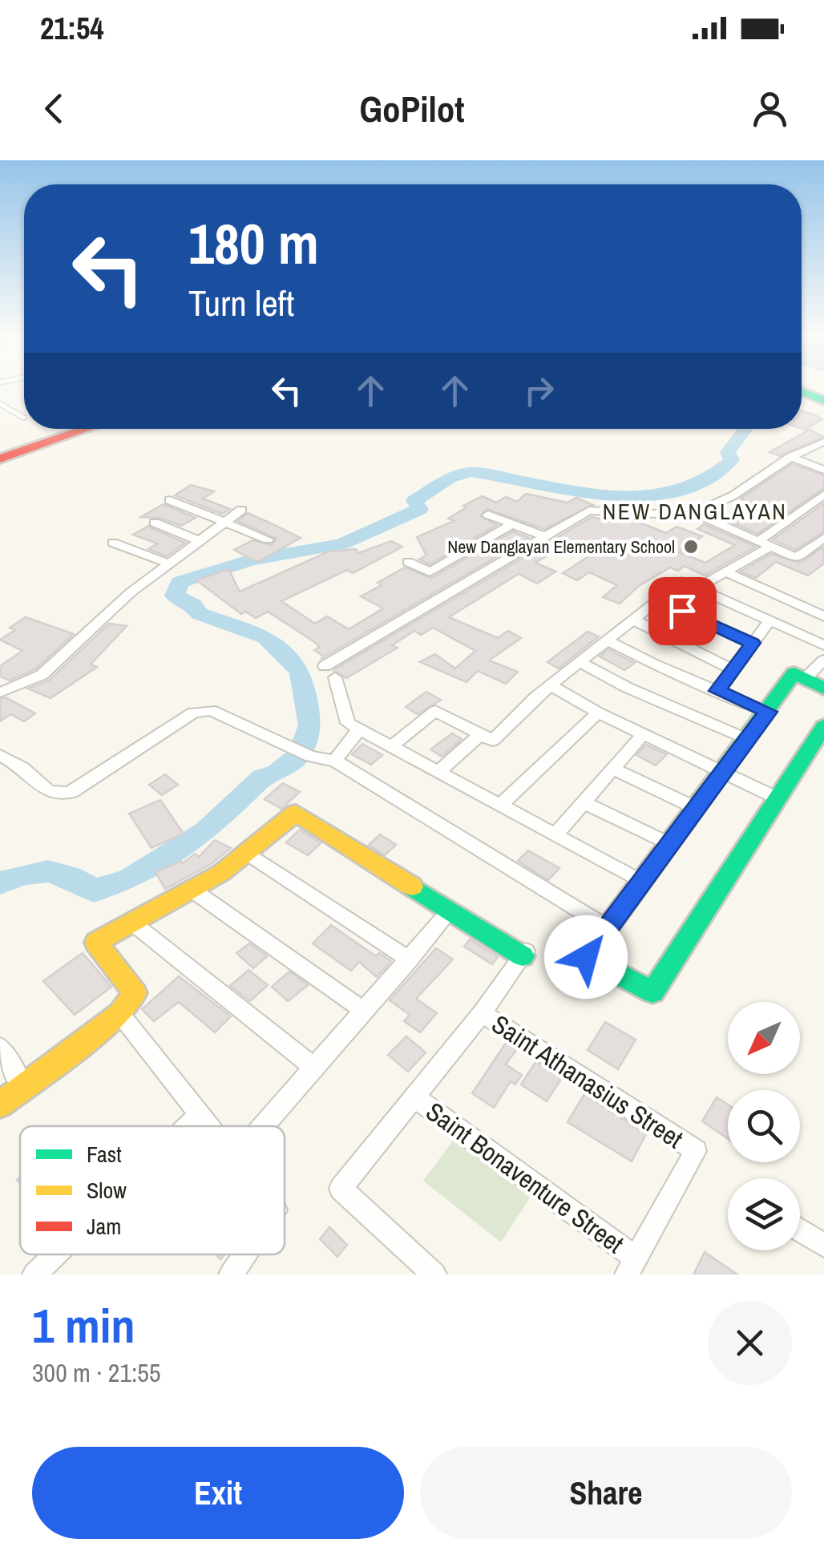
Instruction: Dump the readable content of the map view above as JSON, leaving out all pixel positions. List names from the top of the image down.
{
  "streets": {
    "street": ["Saint Athanasius Street", "Saint Bonaventure Street"]
  },
  "crossings": [
    ["Saint Athanasius Street", "Saint Bonaventure Street"]
  ],
  "districts": ["NEW DANGLAYAN"],
  "places": ["New Danglayan Elementary School"],
  "legend": ["Fast", "Slow", "Jam"],
  "north": "bottom left",
  "page": {
    "status": "21:54",
    "header": "GoPilot",
    "turn": ["180 m", "Turn left"],
    "heading": ["1 min", "300 m · 21:55"],
    "buttons": ["Exit", "Share"]
  }
}
